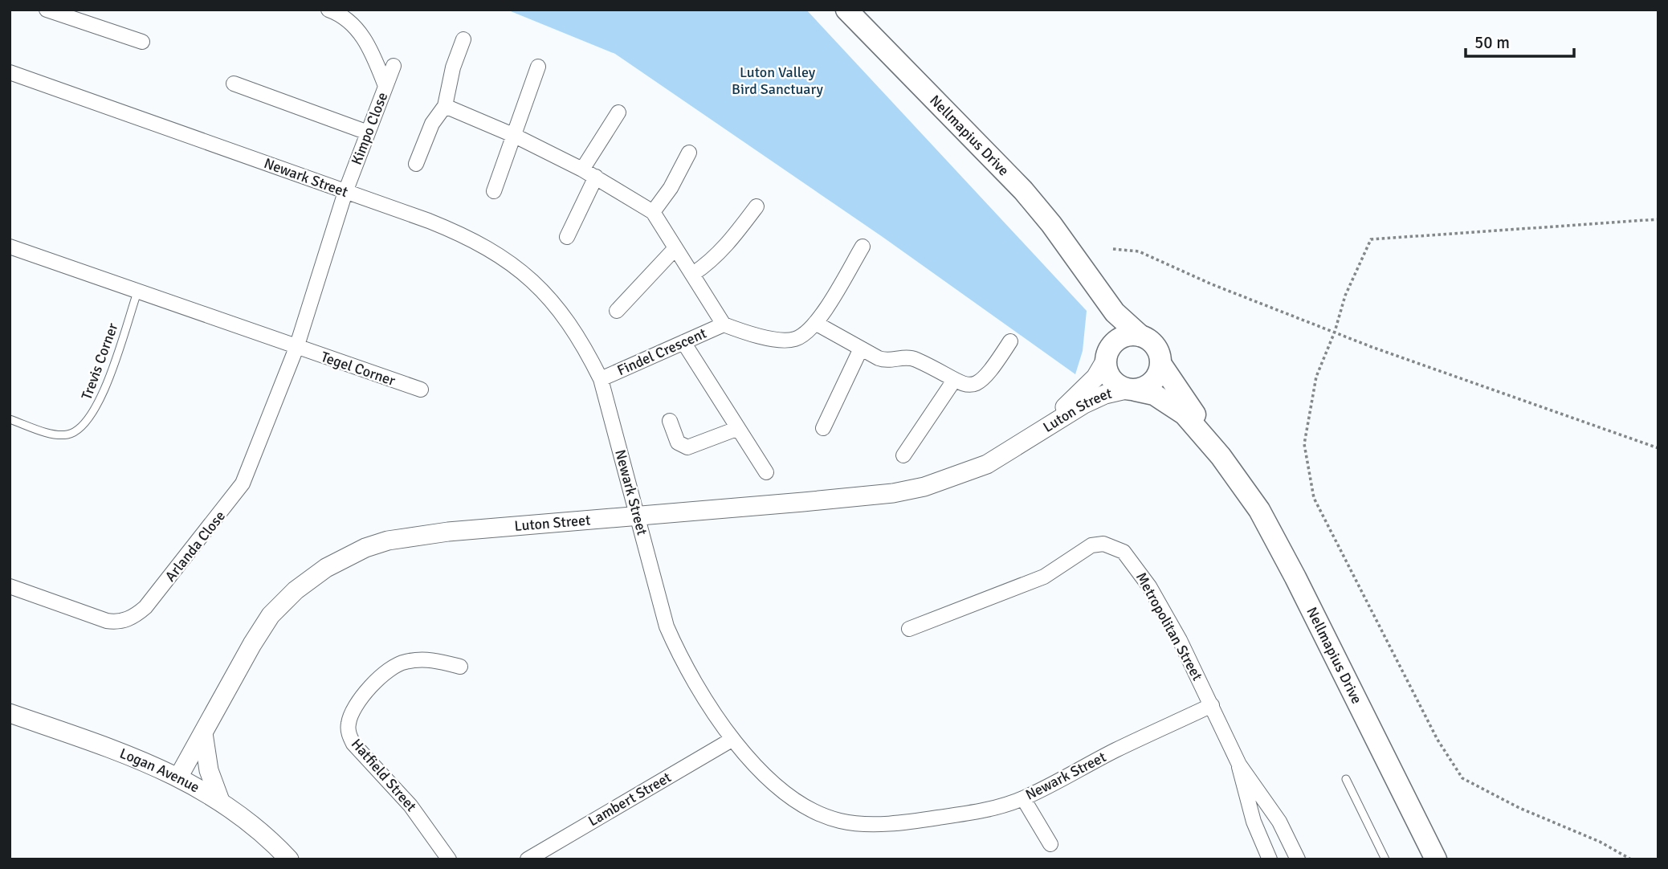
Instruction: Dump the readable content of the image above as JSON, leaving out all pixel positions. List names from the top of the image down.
{
  "streets": {
    "main road": ["Nellmapius Drive"],
    "street": [
      "Kimpo Close",
      "Newark Street",
      "Findel Crescent",
      "Tegel Corner",
      "Luton Street",
      "Arlanda Close",
      "Metropolitan Street",
      "Logan Avenue",
      "Hatfield Street",
      "Lambert Street"
    ],
    "lane": ["Trevis Corner"]
  },
  "crossings": [
    ["Kimpo Close", "Newark Street"],
    ["Kimpo Close", "Arlanda Close"],
    ["Nellmapius Drive", "Luton Street"],
    ["Newark Street", "Findel Crescent"],
    ["Newark Street", "Luton Street"],
    ["Newark Street", "Arlanda Close"],
    ["Newark Street", "Metropolitan Street"],
    ["Newark Street", "Lambert Street"],
    ["Tegel Corner", "Arlanda Close"],
    ["Luton Street", "Logan Avenue"]
  ],
  "parks": ["Luton Valley Bird Sanctuary"],
  "scale_bar": "50 m"
}
